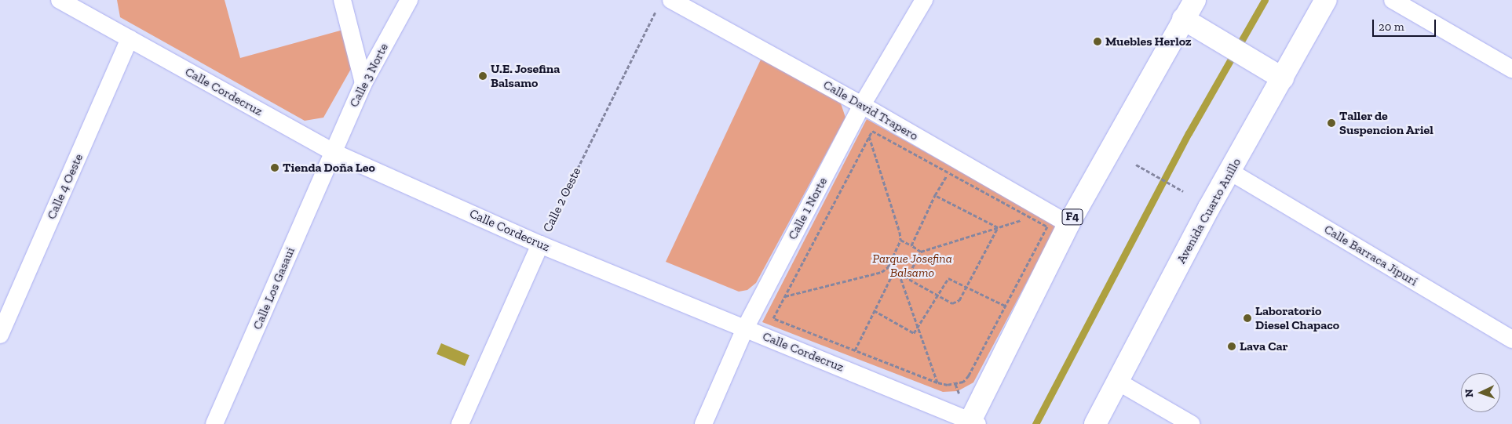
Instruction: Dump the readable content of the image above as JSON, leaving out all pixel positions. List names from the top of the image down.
{
  "streets": {
    "highway": ["Avenida Cuarto Anillo", "F4"],
    "street": [
      "Calle 3 Norte",
      "Calle Cordecruz",
      "Calle David Trapero",
      "Calle 4 Oeste",
      "Calle 2 Oeste",
      "Calle 1 Norte",
      "Calle Barraca Jipurí",
      "Calle Los Gasaui"
    ]
  },
  "crossings": [
    ["Calle 3 Norte", "Calle Cordecruz"],
    ["Calle 3 Norte", "Calle Los Gasaui"],
    ["Calle Cordecruz", "Calle 4 Oeste"],
    ["Calle Cordecruz", "Calle 2 Oeste"],
    ["Calle Cordecruz", "Calle 1 Norte"],
    ["Calle Cordecruz", "F4"],
    ["Calle Cordecruz", "Calle Los Gasaui"],
    ["Calle David Trapero", "Calle 2 Oeste"],
    ["Calle David Trapero", "Calle 1 Norte"],
    ["Calle David Trapero", "F4"],
    ["Avenida Cuarto Anillo", "Calle Barraca Jipurí"]
  ],
  "parks": ["Parque Josefina Balsamo"],
  "places": [
    "Muebles Herloz",
    "U.E. Josefina Balsamo",
    "Taller de Suspencion Ariel",
    "Tienda Doña Leo",
    "Laboratorio Diesel Chapaco",
    "Lava Car"
  ],
  "scale_bar": "20 m",
  "north": "left"
}
